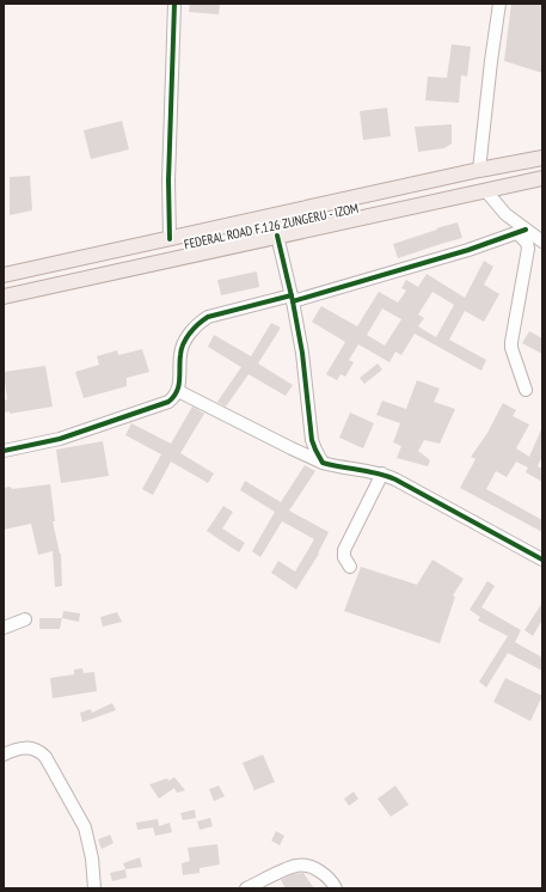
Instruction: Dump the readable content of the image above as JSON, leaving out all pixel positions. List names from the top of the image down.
{
  "streets": {
    "main road": ["FEDERAL ROAD F.126 ZUNGERU - IZOM"]
  }
}
